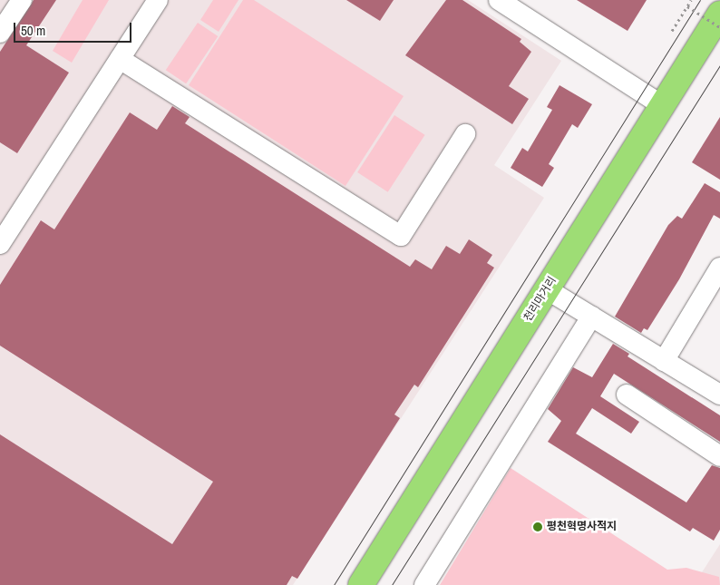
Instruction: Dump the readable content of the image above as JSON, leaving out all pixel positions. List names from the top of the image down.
{
  "streets": {
    "highway": ["천리마거리"]
  },
  "places": ["평천혁명사적지"],
  "scale_bar": "50 m"
}
